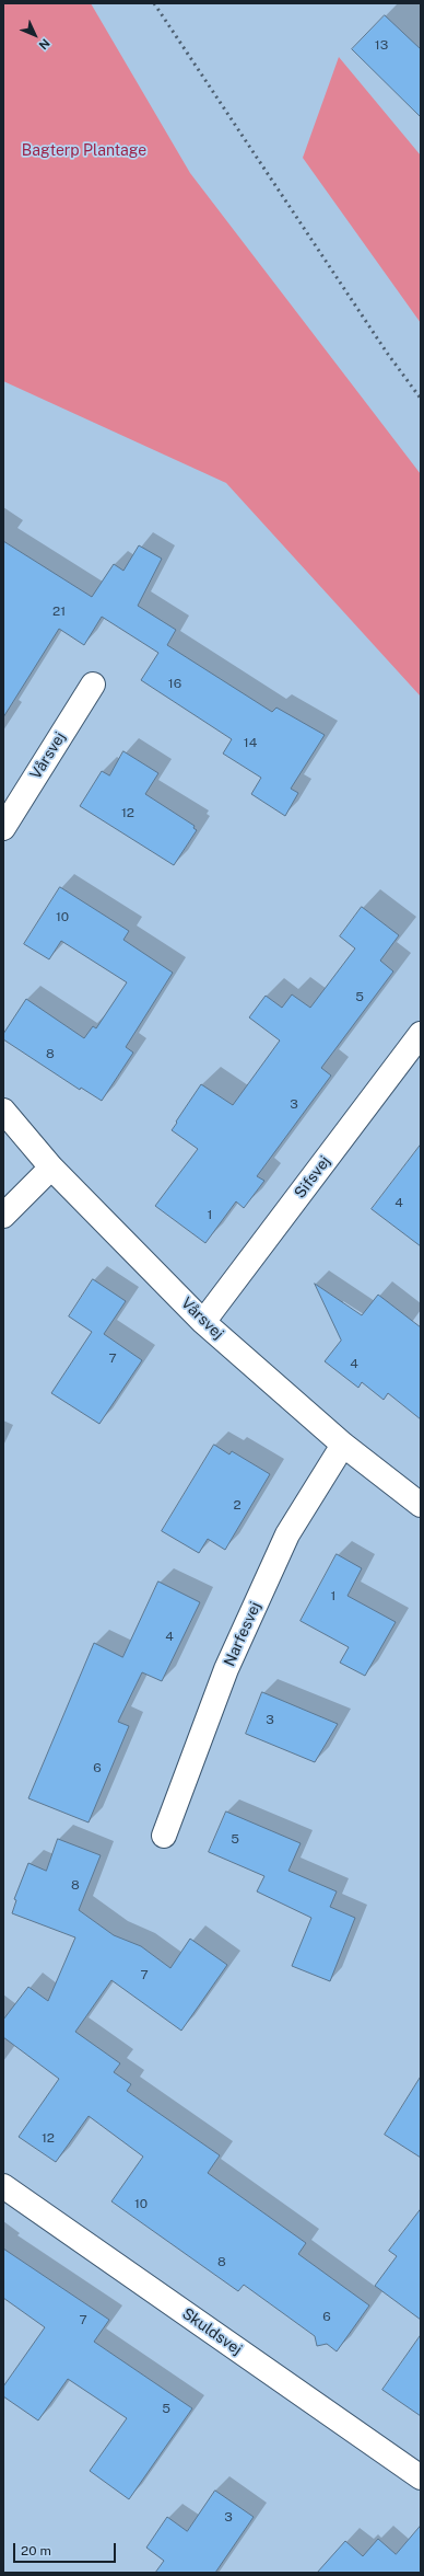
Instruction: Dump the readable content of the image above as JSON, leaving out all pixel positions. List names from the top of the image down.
{
  "streets": {
    "street": [
      "Vårsvej",
      "Sifsvej",
      "Narfesvej",
      "Skuldsvej"
    ]
  },
  "crossings": [
    ["Vårsvej", "Sifsvej"],
    ["Vårsvej", "Narfesvej"]
  ],
  "parks": ["Bagterp Plantage"],
  "house_numbers": [
    "13",
    "21",
    "16",
    "14",
    "12",
    "10",
    "5",
    "8",
    "3",
    "4",
    "1",
    "7",
    "4",
    "2",
    "1",
    "4",
    "3",
    "6",
    "5",
    "8",
    "7",
    "12",
    "10",
    "8",
    "6",
    "7",
    "5",
    "3"
  ],
  "scale_bar": "20 m",
  "north": "bottom right"
}
